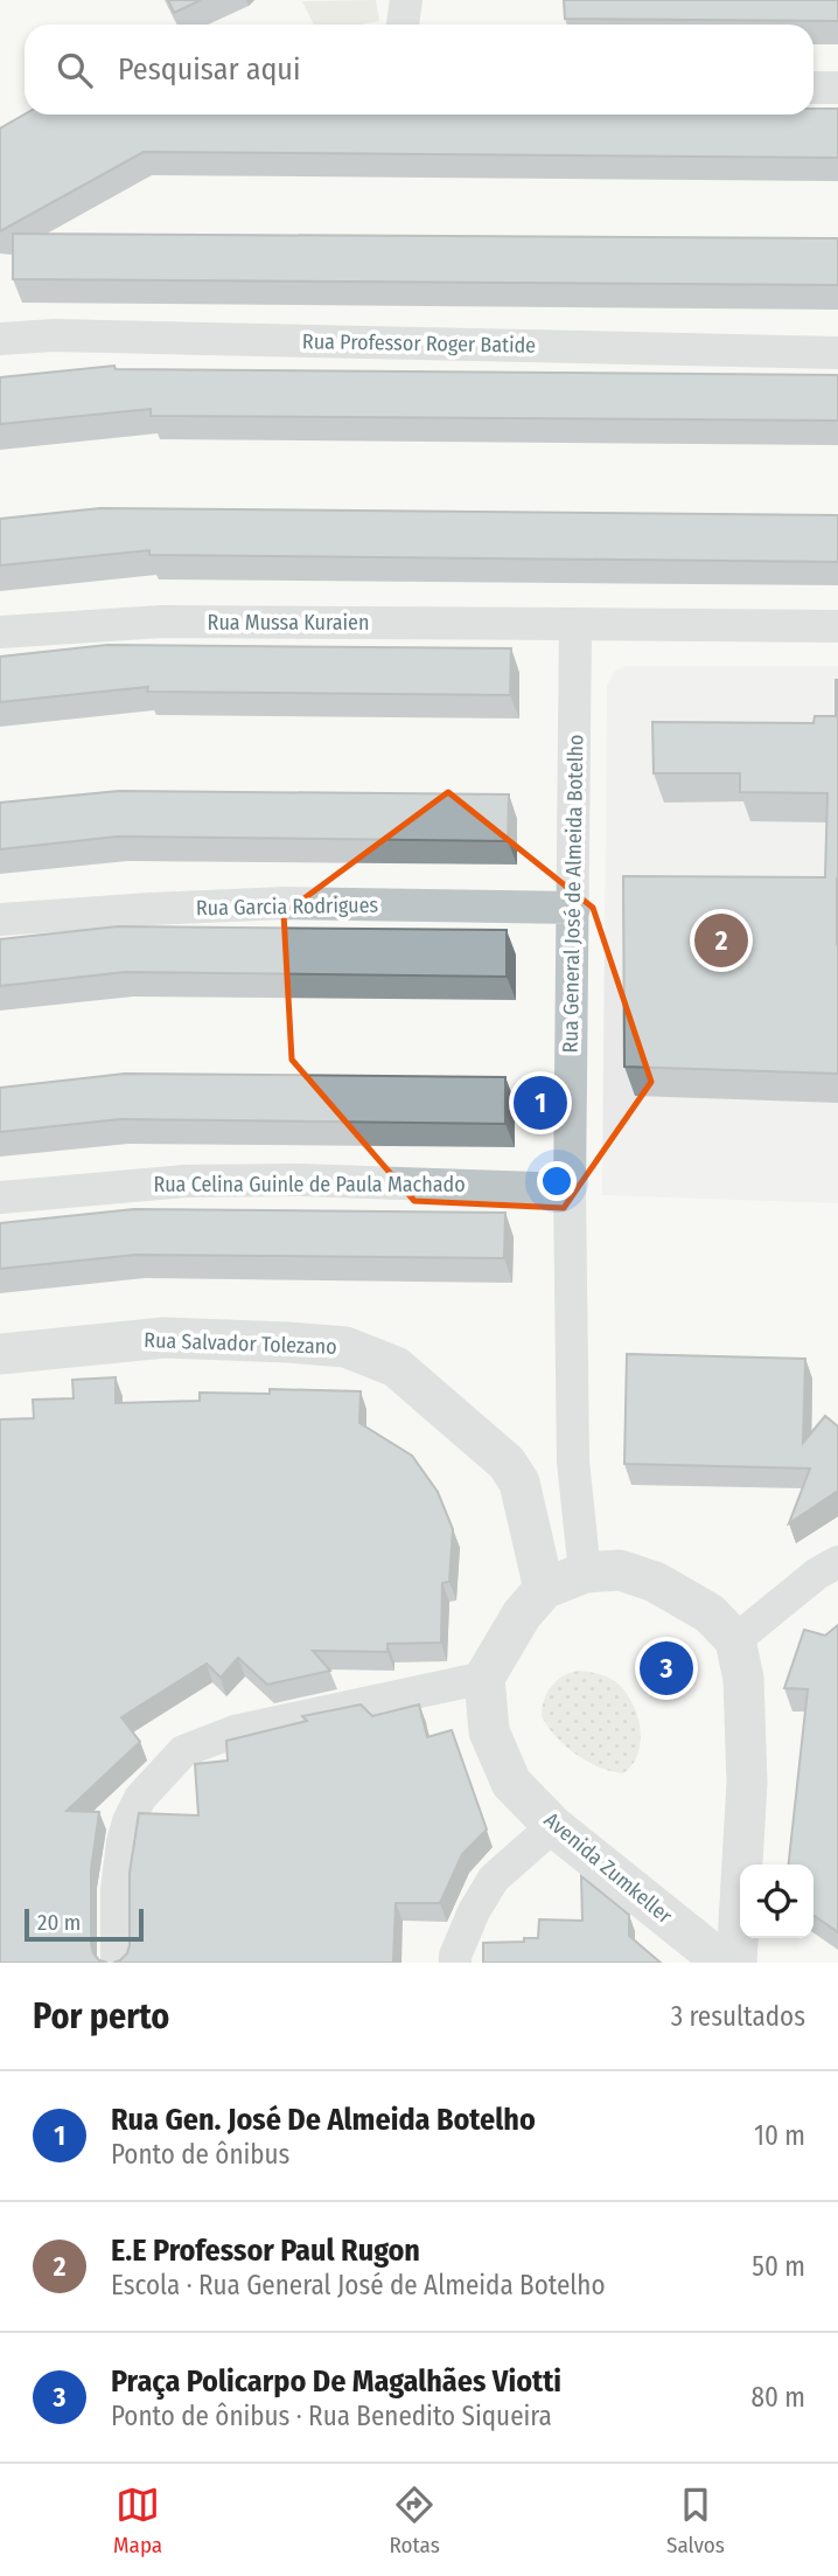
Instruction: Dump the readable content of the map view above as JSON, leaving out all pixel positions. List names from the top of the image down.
{
  "streets": {
    "street": [
      "Rua Professor Roger Batide",
      "Rua Mussa Kuraien",
      "Rua General José de Almeida Botelho",
      "Rua Garcia Rodrigues",
      "Rua Celina Guinle de Paula Machado",
      "Rua Salvador Tolezano",
      "Avenida Zumkeller"
    ]
  },
  "crossings": [
    ["Rua Mussa Kuraien", "Rua General José de Almeida Botelho"],
    ["Rua General José de Almeida Botelho", "Rua Garcia Rodrigues"],
    ["Rua General José de Almeida Botelho", "Rua Celina Guinle de Paula Machado"]
  ],
  "scale_bar": "20 m",
  "page": {
    "search": "Pesquisar aqui",
    "pins": ["2", "1", "3"],
    "scale": "20 m",
    "heading": ["Por perto", "3 resultados"],
    "list": [
      {
        "mark": "1",
        "name": "Rua Gen. José De Almeida Botelho",
        "note": "Ponto de ônibus",
        "value": "10 m"
      },
      {
        "mark": "2",
        "name": "E.E Professor Paul Rugon",
        "note": "Escola · Rua General José de Almeida Botelho",
        "value": "50 m"
      },
      {
        "mark": "3",
        "name": "Praça Policarpo De Magalhães Viotti",
        "note": "Ponto de ônibus · Rua Benedito Siqueira",
        "value": "80 m"
      }
    ],
    "nav": ["Mapa", "Rotas", "Salvos"]
  }
}
